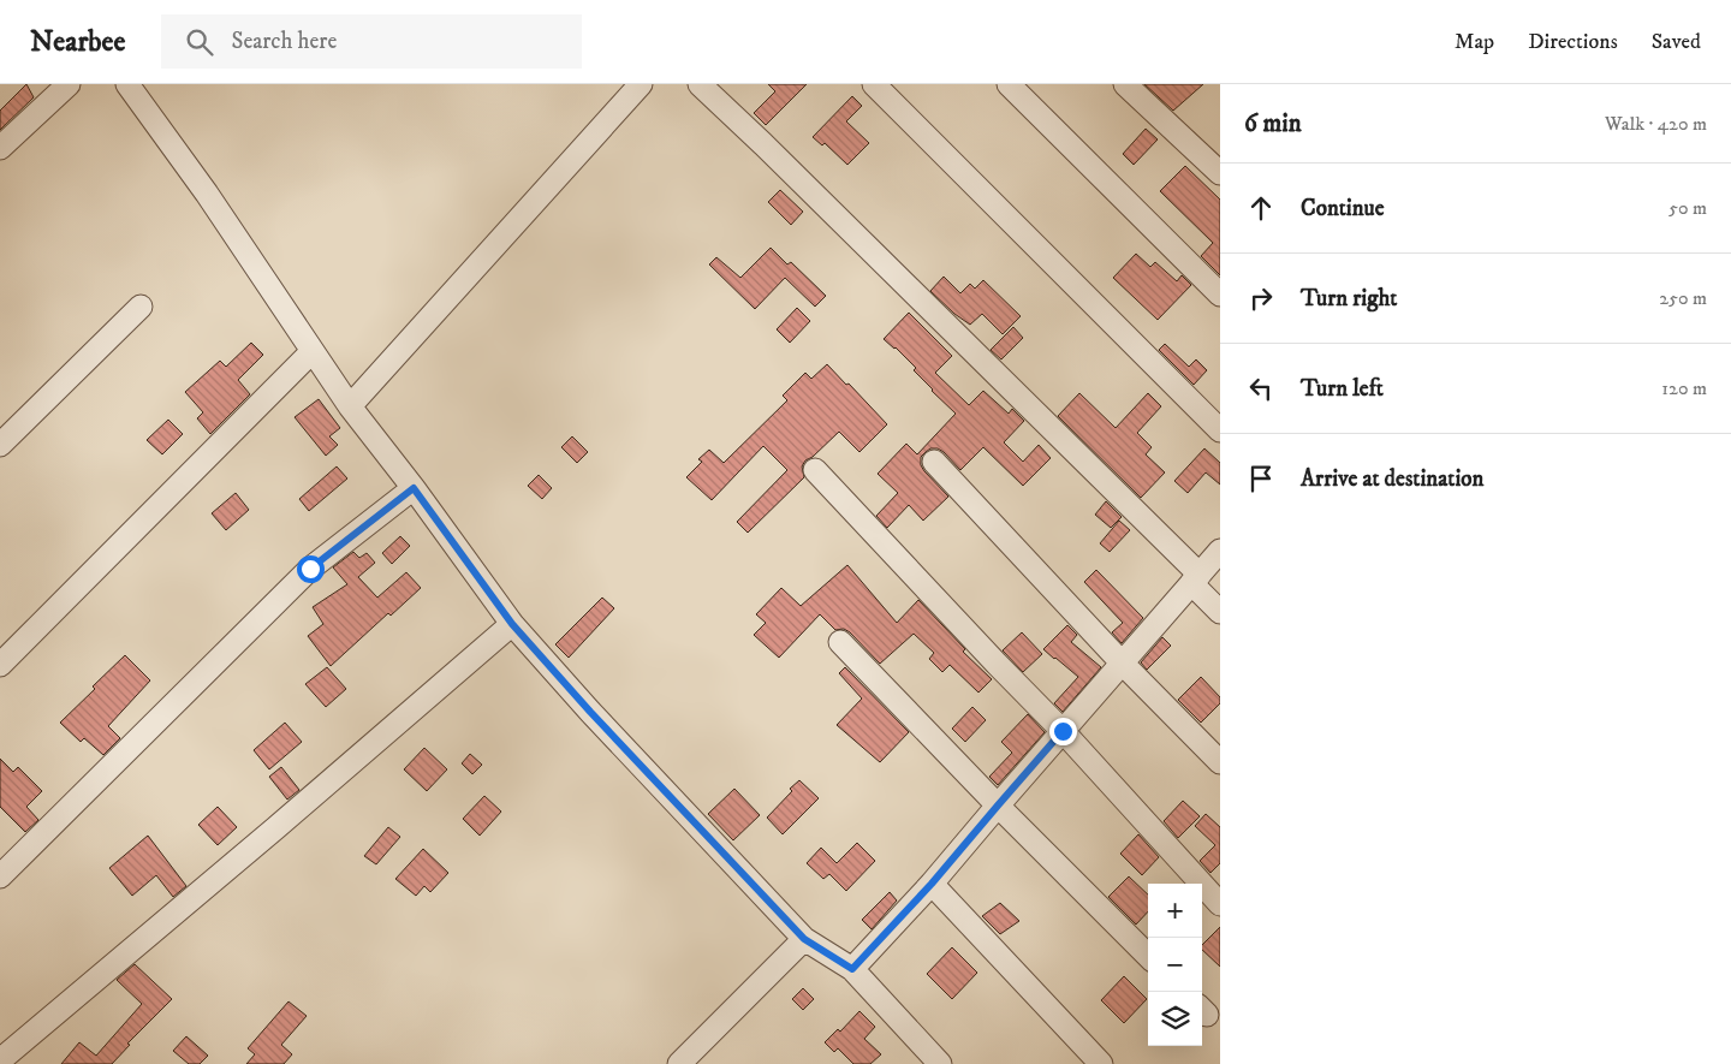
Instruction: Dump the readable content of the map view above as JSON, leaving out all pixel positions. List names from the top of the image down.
{
  "page": {
    "header": "Nearbee",
    "search": "Search here",
    "nav": ["Map", "Directions", "Saved"],
    "heading": ["6 min", "Walk · 420 m"],
    "list": [
      ["Continue", "50 m"],
      ["Turn right", "250 m"],
      ["Turn left", "120 m"],
      "Arrive at destination"
    ],
    "map_buttons": ["+", "−"]
  }
}
